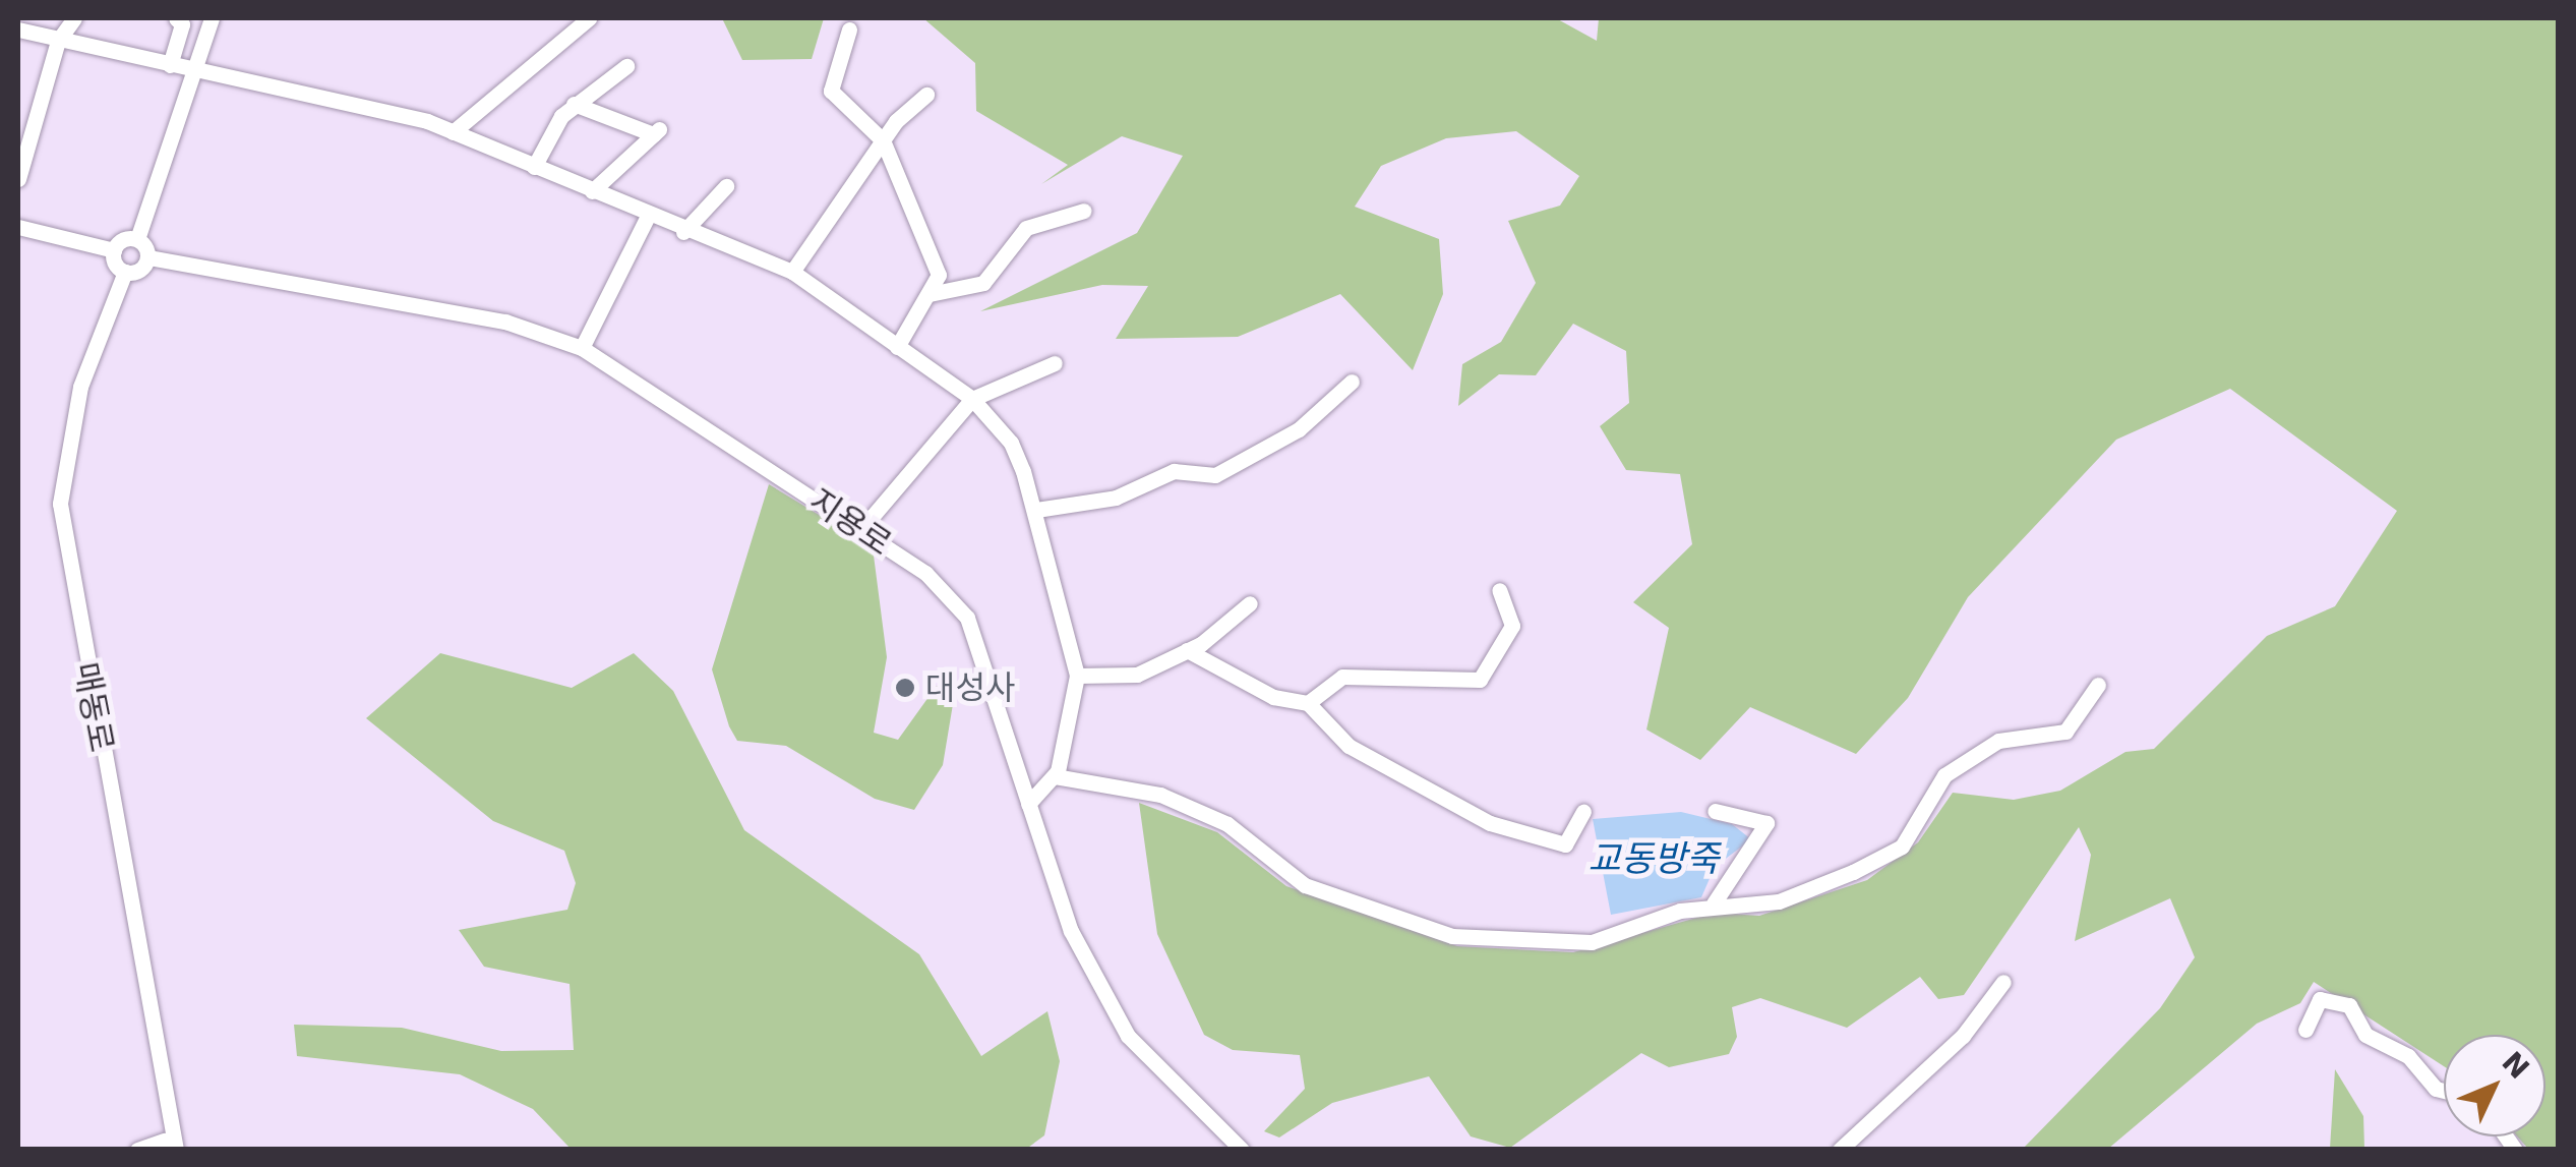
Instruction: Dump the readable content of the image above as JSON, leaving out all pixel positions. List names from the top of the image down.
{
  "streets": {
    "street": ["지용로", "매동로"]
  },
  "water": ["교동방죽"],
  "places": ["대성사"],
  "north": "top right"
}
